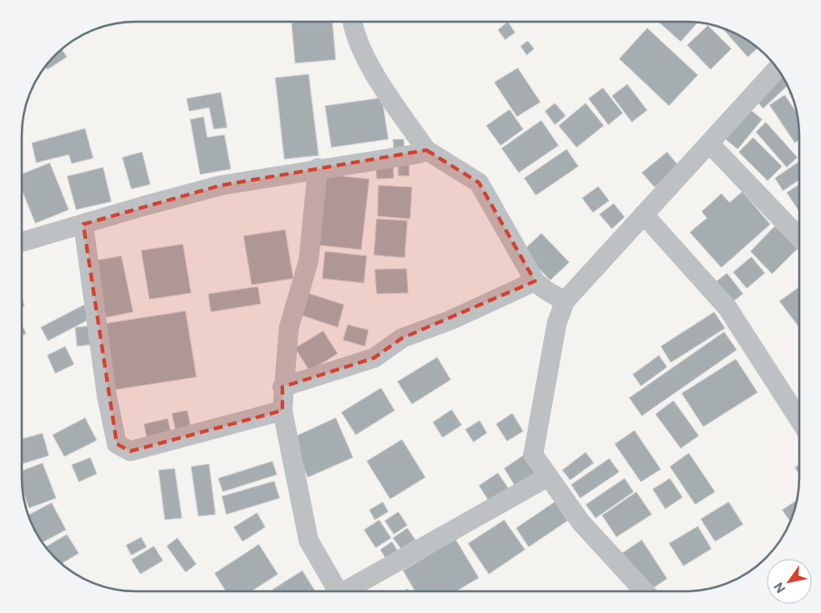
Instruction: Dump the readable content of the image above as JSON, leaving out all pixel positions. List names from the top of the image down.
{
  "north": "bottom left"
}
